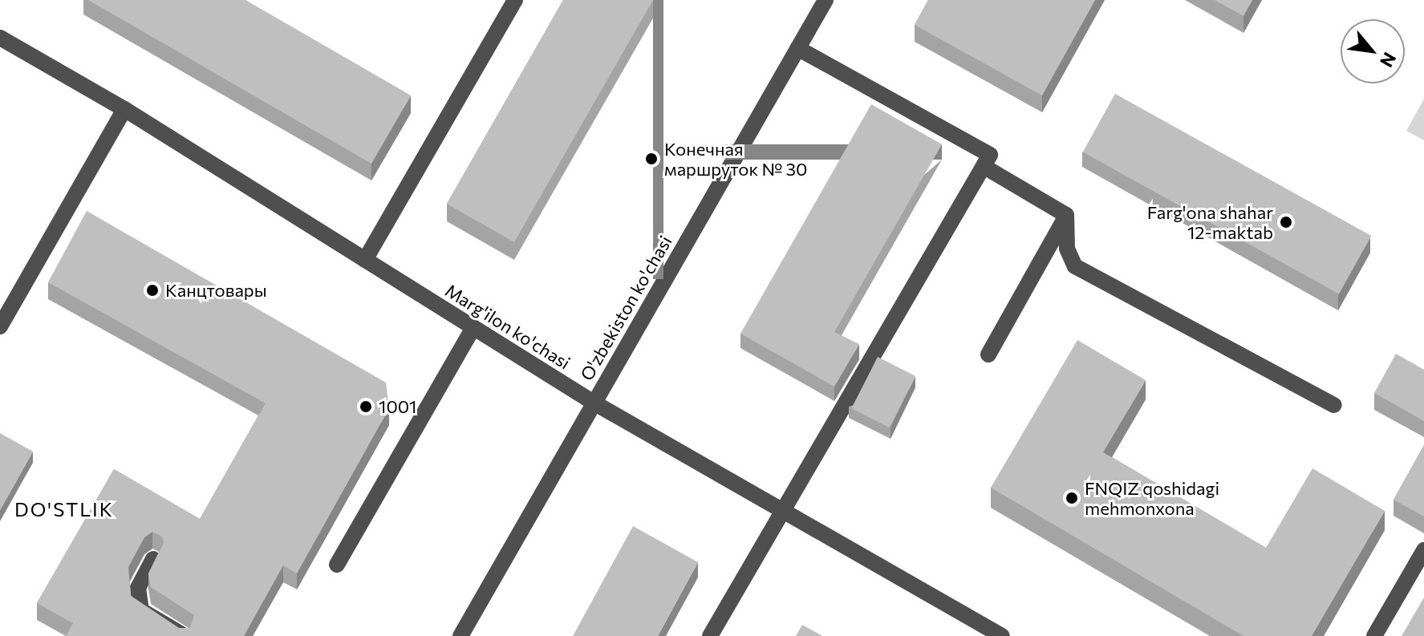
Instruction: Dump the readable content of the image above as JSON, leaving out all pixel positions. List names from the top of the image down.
{
  "streets": {
    "street": ["O'zbekiston ko'chasi", "Marg'ilon ko'chasi"]
  },
  "crossings": [
    ["O'zbekiston ko'chasi", "Marg'ilon ko'chasi"]
  ],
  "districts": ["DO'STLIK"],
  "places": [
    "Конечная маршруток № 30",
    "Farg'ona shahar 12-maktab",
    "Канцтовары",
    "1001",
    "FNQIZ qoshidagi mehmonxona"
  ],
  "north": "bottom right"
}
